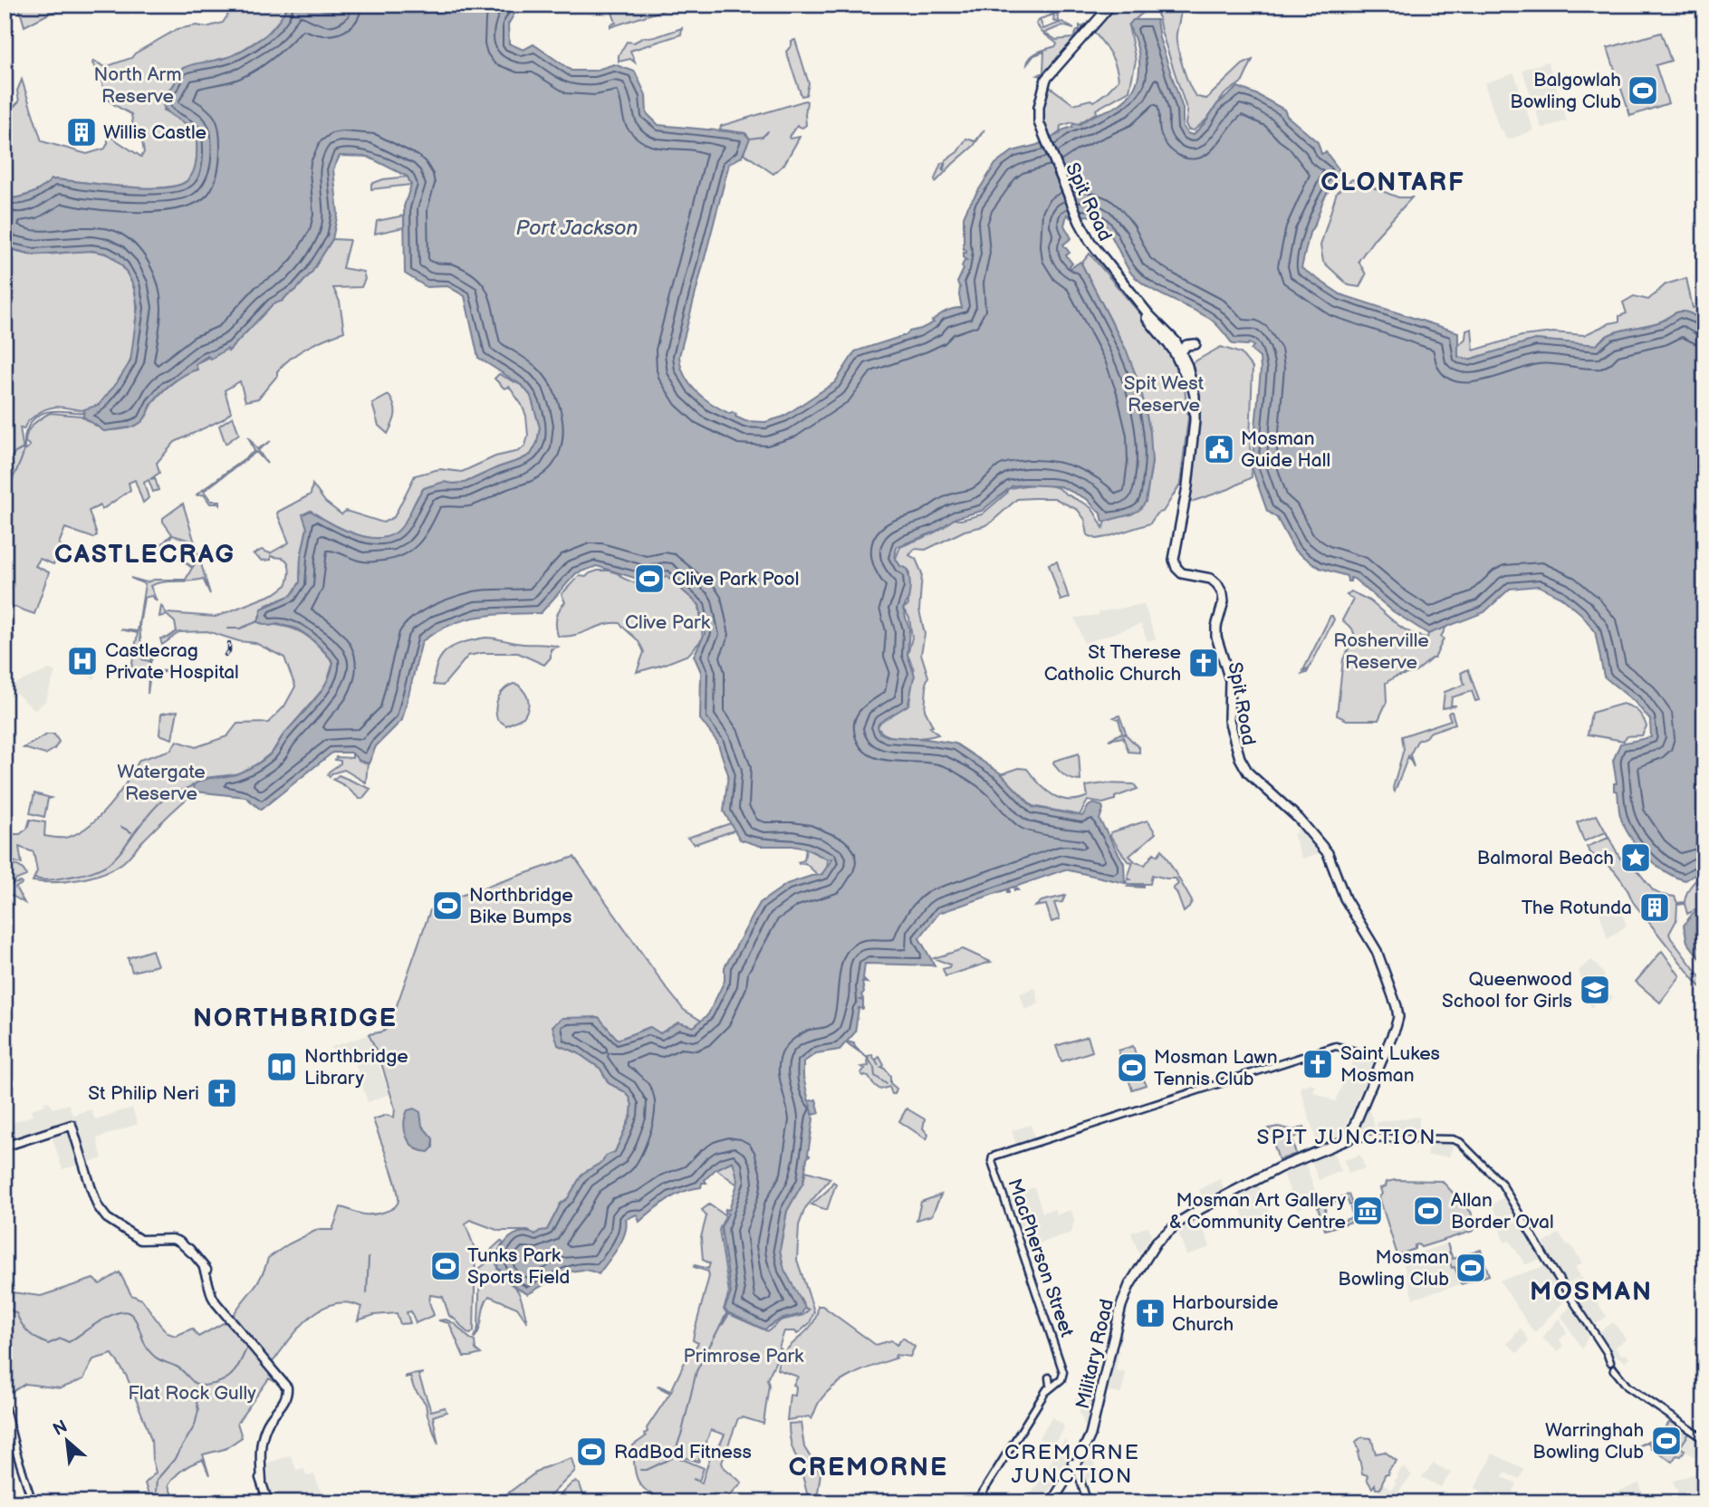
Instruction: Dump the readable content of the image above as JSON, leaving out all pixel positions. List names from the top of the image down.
{
  "streets": {
    "highway": ["Spit Road", "Military Road"],
    "main road": ["MacPherson Street"]
  },
  "crossings": [
    ["Spit Road", "MacPherson Street"],
    ["Spit Road", "Military Road"]
  ],
  "districts": [
    "CLONTARF",
    "CASTLECRAG",
    "NORTHBRIDGE",
    "SPIT JUNCTION",
    "MOSMAN",
    "CREMORNE JUNCTION",
    "CREMORNE"
  ],
  "water": ["Port Jackson"],
  "parks": [
    "North Arm Reserve",
    "Spit West Reserve",
    "Clive Park",
    "Rosherville Reserve",
    "Watergate Reserve",
    "Primrose Park",
    "Flat Rock Gully"
  ],
  "places": {
    "sports": [
      "Balgowlah Bowling Club",
      "Clive Park Pool",
      "Northbridge Bike Bumps",
      "Mosman Lawn Tennis Club",
      "Allan Border Oval",
      "Tunks Park Sports Field",
      "Mosman Bowling Club",
      "Warringhah Bowling Club",
      "RadBod Fitness"
    ],
    "building": ["Willis Castle", "The Rotunda"],
    "public building": ["Mosman Guide Hall"],
    "hospital": ["Castlecrag Private Hospital"],
    "church": [
      "St Therese Catholic Church",
      "Saint Lukes Mosman",
      "St Philip Neri",
      "Harbourside Church"
    ],
    "place": ["Balmoral Beach"],
    "school or university": ["Queenwood School for Girls"],
    "library": ["Northbridge Library"],
    "museum": ["Mosman Art Gallery & Community Centre"]
  },
  "north": "top left"
}
